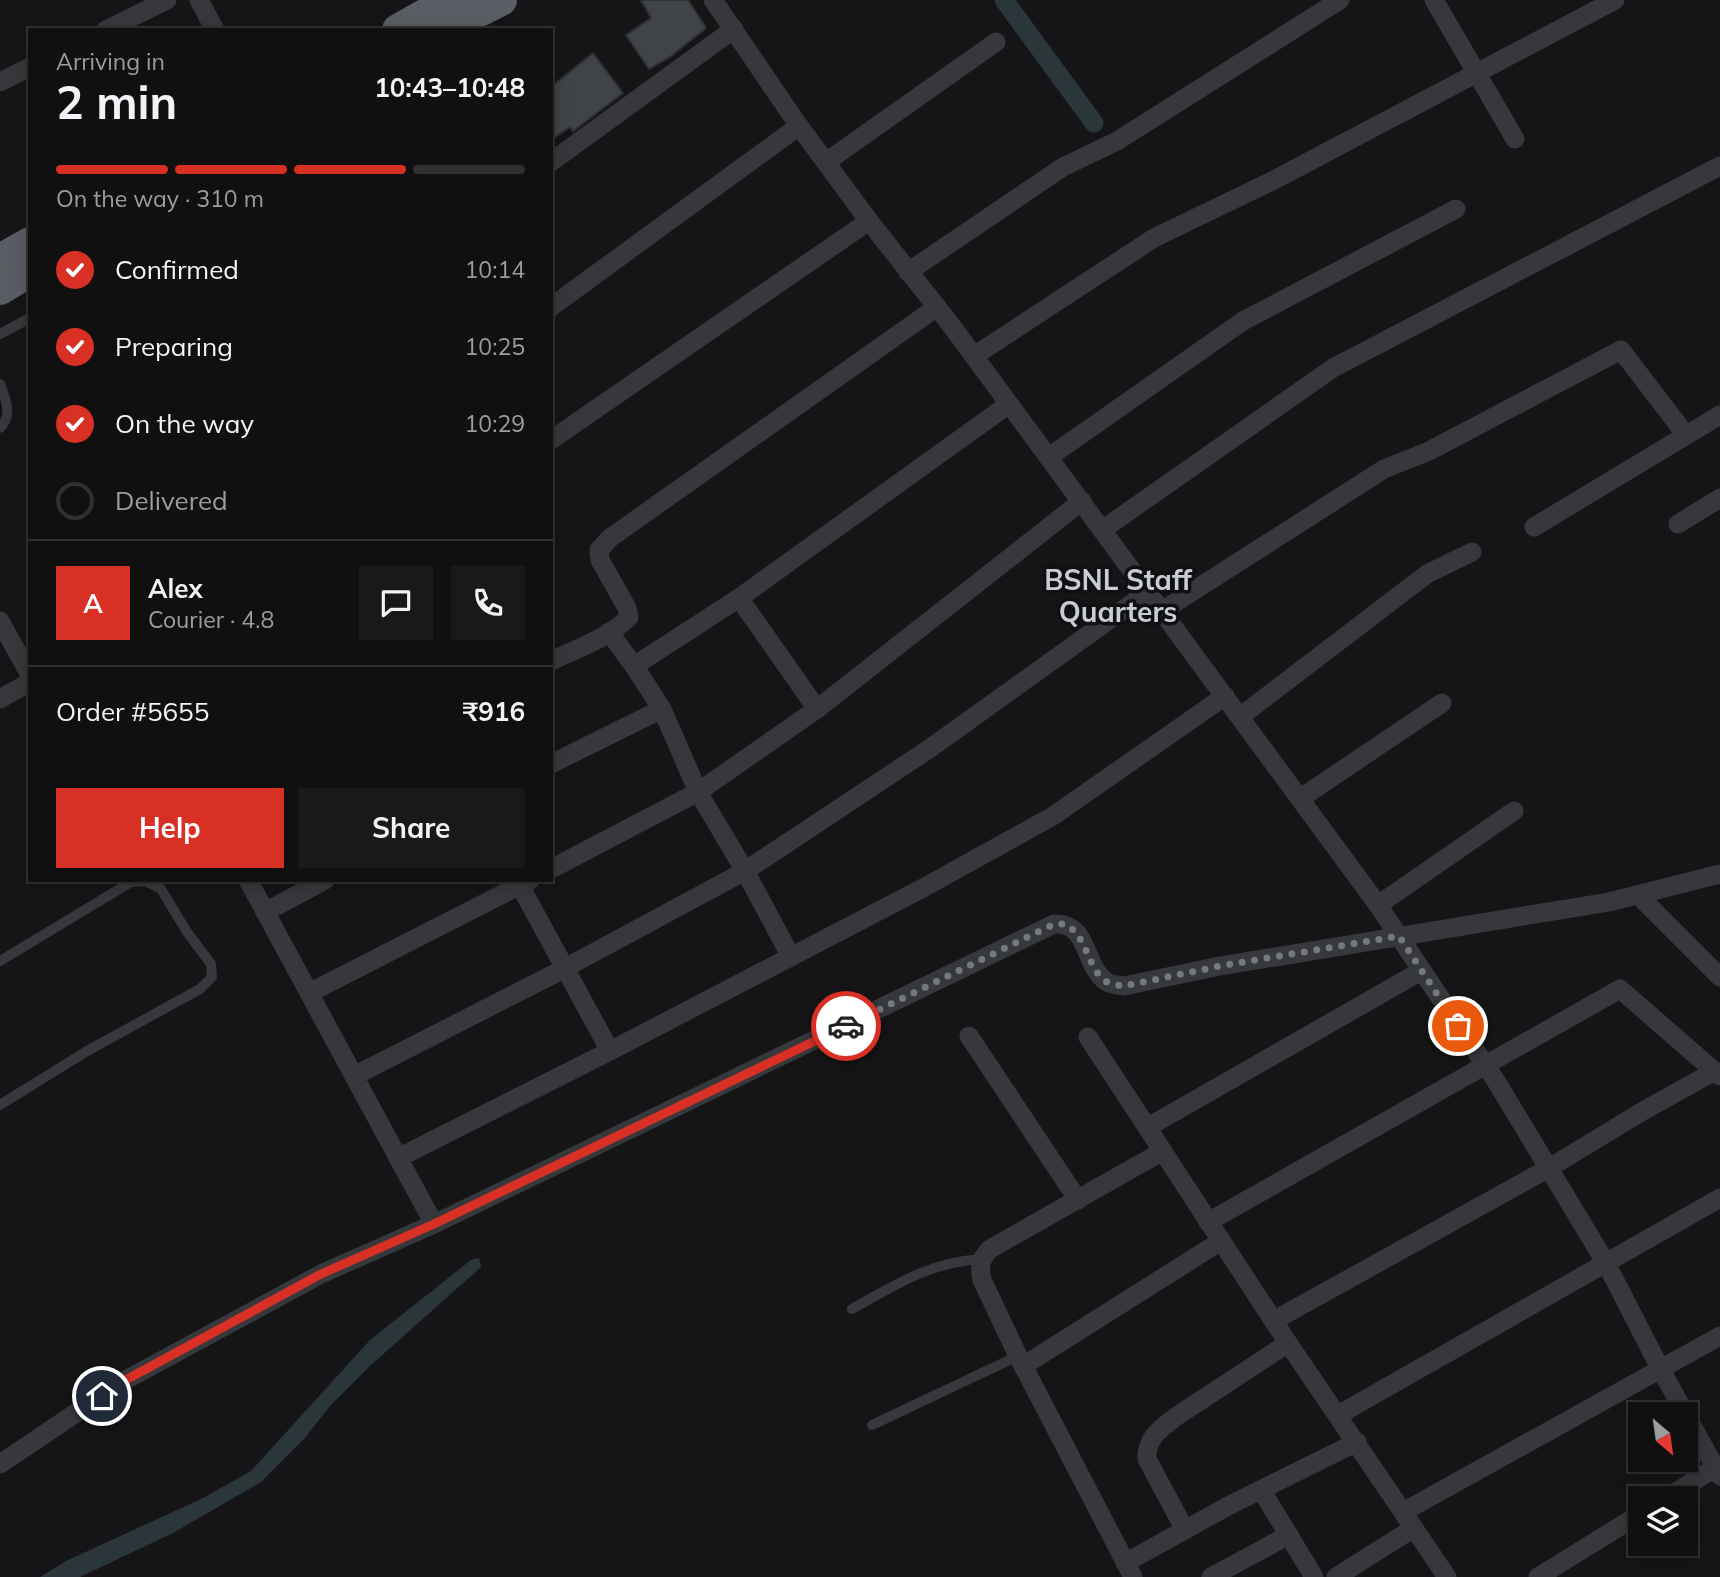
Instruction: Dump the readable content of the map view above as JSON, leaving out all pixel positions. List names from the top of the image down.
{
  "districts": ["BSNL Staff Quarters"],
  "north": "bottom right",
  "page": {
    "heading": ["2 min", "Arriving in", "10:43–10:48"],
    "panel": [
      "Alex",
      "Courier · 4.8",
      "Order #5655",
      "₹916"
    ],
    "bar": "On the way · 310 m",
    "list": [
      ["Confirmed", "10:14"],
      ["Preparing", "10:25"],
      ["On the way", "10:29"],
      "Delivered"
    ],
    "round": "A",
    "buttons": ["Help", "Share"]
  }
}
